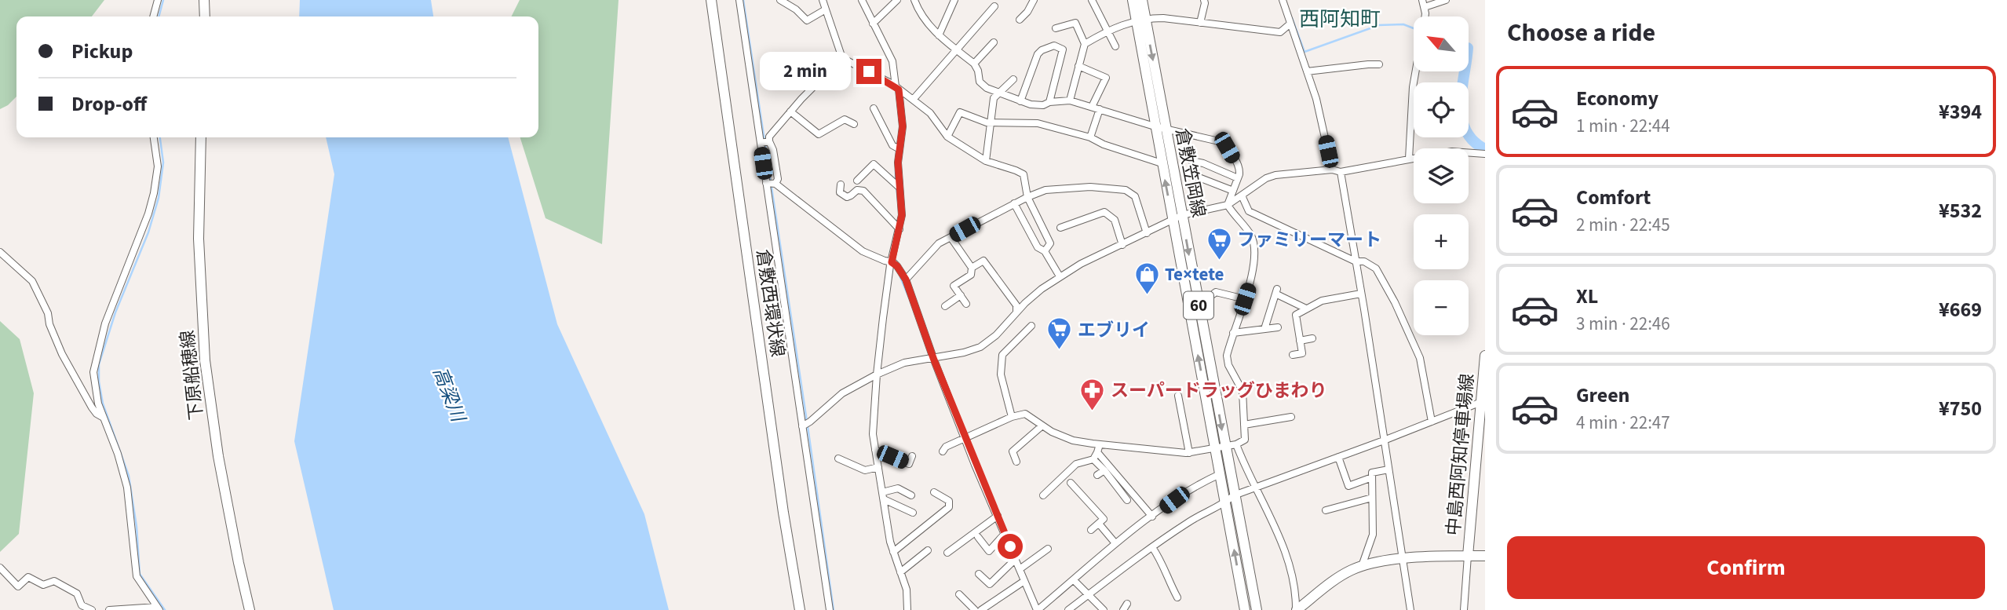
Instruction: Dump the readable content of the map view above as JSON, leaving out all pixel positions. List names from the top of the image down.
{
  "streets": {
    "main road": [
      "倉敷笠岡線",
      "倉敷西環状線",
      "60",
      "下原船穂線",
      "中島西阿知停車場線"
    ]
  },
  "districts": ["西阿知町"],
  "water": ["高梁川"],
  "places": {
    "supermarket": ["ファミリーマート", "エブリイ"],
    "shop": ["Te×tete"],
    "pharmacy": ["スーパードラッグひまわり"]
  },
  "north": "top left",
  "page": {
    "heading": "Choose a ride",
    "map_buttons": ["+", "−"],
    "banner": ["Pickup", "Drop-off"],
    "bubble": "2 min",
    "list": [
      {
        "name": "Economy",
        "note": "1 min · 22:44",
        "value": "¥394"
      },
      {
        "name": "Comfort",
        "note": "2 min · 22:45",
        "value": "¥532"
      },
      {
        "name": "XL",
        "note": "3 min · 22:46",
        "value": "¥669"
      },
      {
        "name": "Green",
        "note": "4 min · 22:47",
        "value": "¥750"
      }
    ],
    "buttons": "Confirm"
  }
}
